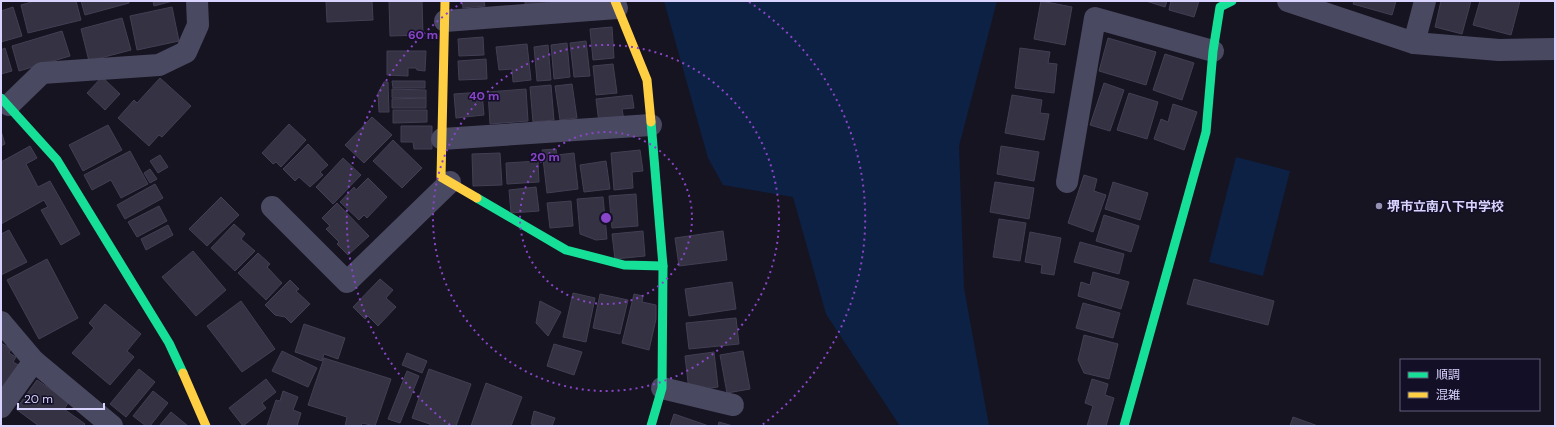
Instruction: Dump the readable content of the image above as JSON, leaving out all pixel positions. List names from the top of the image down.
{
  "places": ["堺市立南八下中学校"],
  "legend": ["順調", "混雑"],
  "scale_bar": "20 m",
  "rings": ["60 m", "40 m", "20 m"]
}
